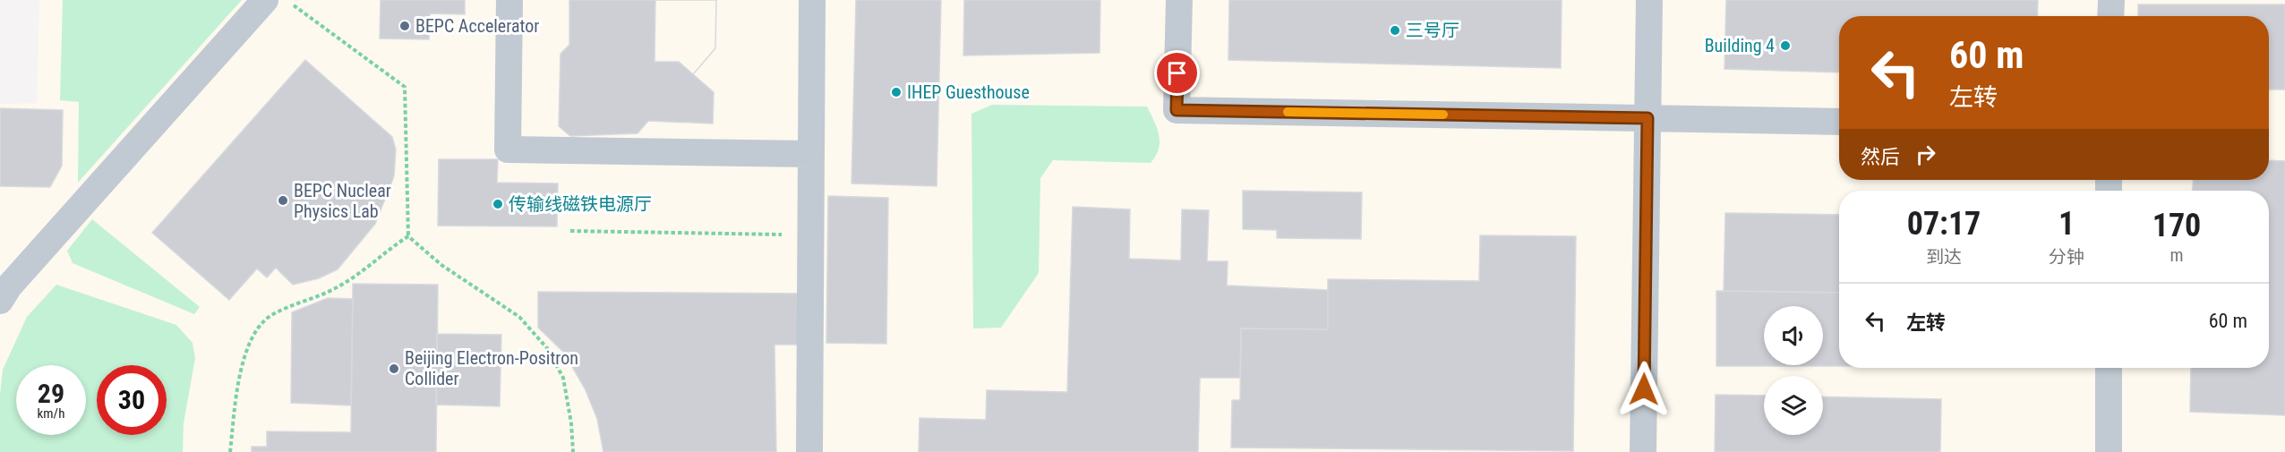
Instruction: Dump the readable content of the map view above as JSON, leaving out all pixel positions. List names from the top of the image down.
{
  "places": [
    "BEPC Accelerator",
    "三号厅",
    "Building 4",
    "IHEP Guesthouse",
    "BEPC Nuclear Physics Lab",
    "传输线磁铁电源厅",
    "Beijing Electron-Positron Collider"
  ],
  "page": {
    "turn": ["60 m", "左转"],
    "then": "然后",
    "eta": [
      "07:17",
      "到达",
      "1",
      "分钟",
      "170",
      "m"
    ],
    "list": [
      {
        "name": "左转",
        "value": "60 m"
      }
    ],
    "speed": "29 km/h",
    "limit": "30"
  }
}
